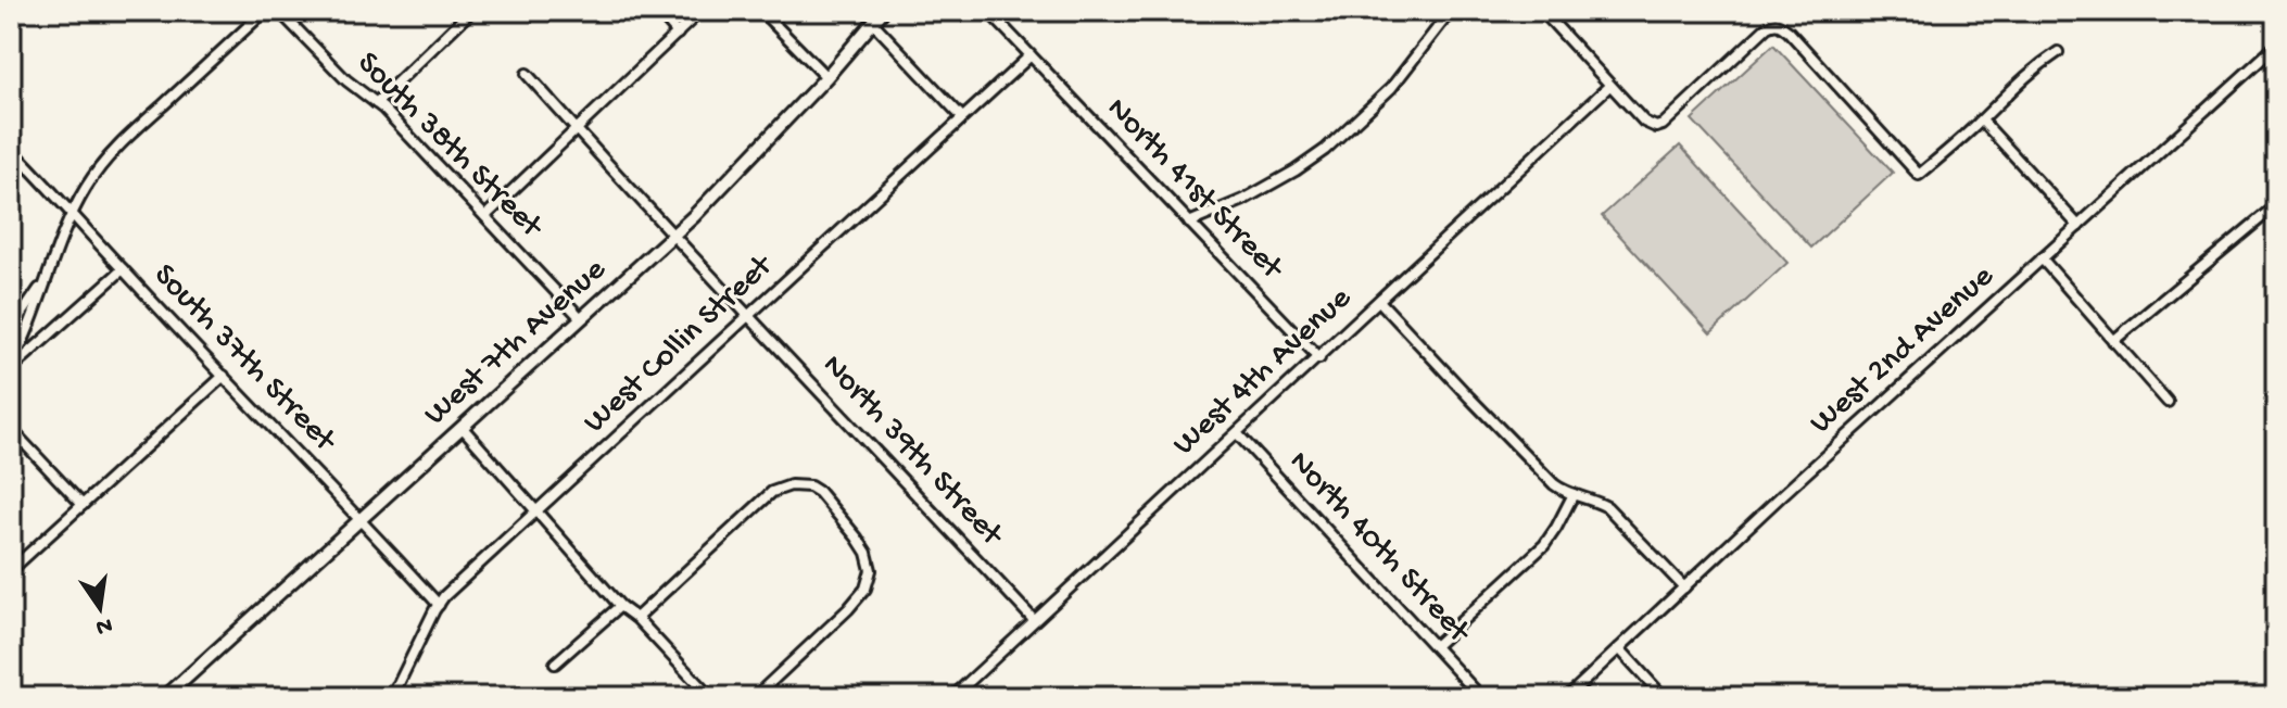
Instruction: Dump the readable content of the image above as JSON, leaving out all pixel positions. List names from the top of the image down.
{
  "streets": {
    "main road": ["West 7th Avenue"],
    "street": [
      "South 38th Street",
      "North 41st Street",
      "West Collin Street",
      "West 2nd Avenue",
      "South 37th Street",
      "West 4th Avenue",
      "North 39th Street",
      "North 40th Street"
    ]
  },
  "crossings": [
    ["South 38th Street", "West 7th Avenue"],
    ["North 41st Street", "West Collin Street"],
    ["North 41st Street", "West 4th Avenue"],
    ["West 7th Avenue", "South 37th Street"],
    ["West 7th Avenue", "North 39th Street"],
    ["West Collin Street", "South 37th Street"],
    ["West Collin Street", "North 39th Street"],
    ["West 4th Avenue", "North 39th Street"],
    ["West 4th Avenue", "North 40th Street"]
  ],
  "north": "bottom"
}
